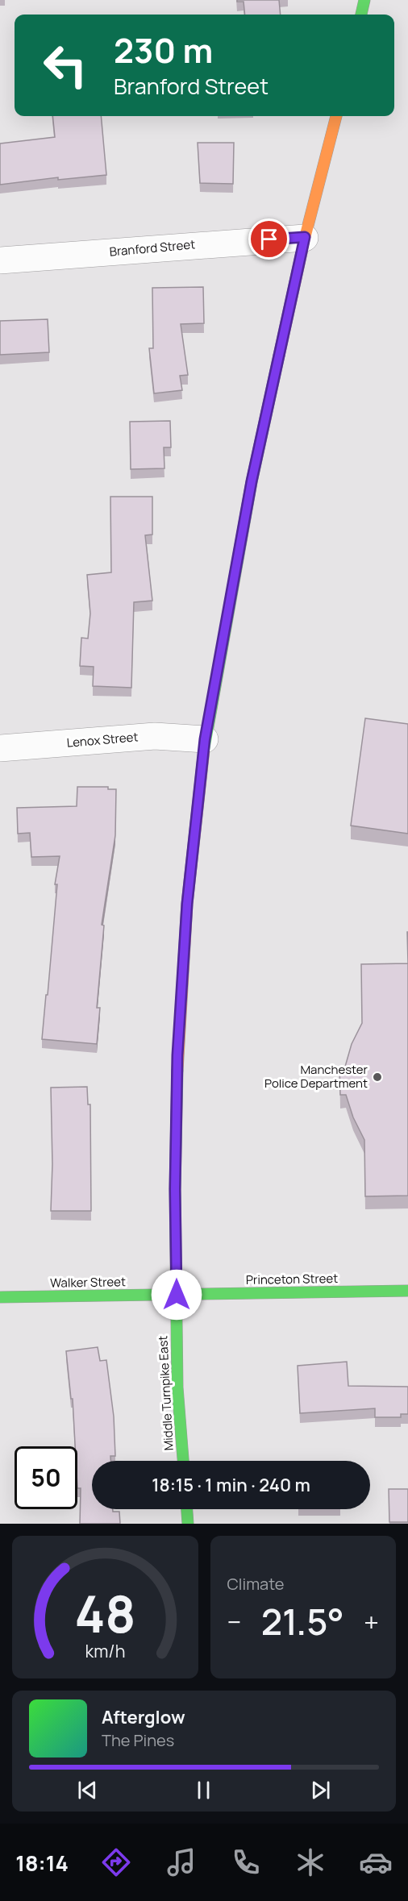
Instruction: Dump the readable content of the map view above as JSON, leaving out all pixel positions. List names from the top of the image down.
{
  "streets": {
    "main road": ["Princeton Street", "Walker Street", "Middle Turnpike East"],
    "street": ["Branford Street", "Lenox Street"]
  },
  "crossings": [
    ["Branford Street", "Middle Turnpike East"],
    ["Lenox Street", "Middle Turnpike East"],
    ["Princeton Street", "Walker Street"],
    ["Princeton Street", "Middle Turnpike East"],
    ["Walker Street", "Middle Turnpike East"]
  ],
  "places": ["Manchester Police Department"],
  "page": {
    "turn": ["230 m", "Branford Street"],
    "limit": "50",
    "trip": "18:15 · 1 min · 240 m",
    "tile": "Climate",
    "heat": ["−", "21.5°", "+"],
    "song": ["Afterglow", "The Pines"],
    "tabs": "18:14",
    "gauge": ["48", "km/h"]
  }
}
